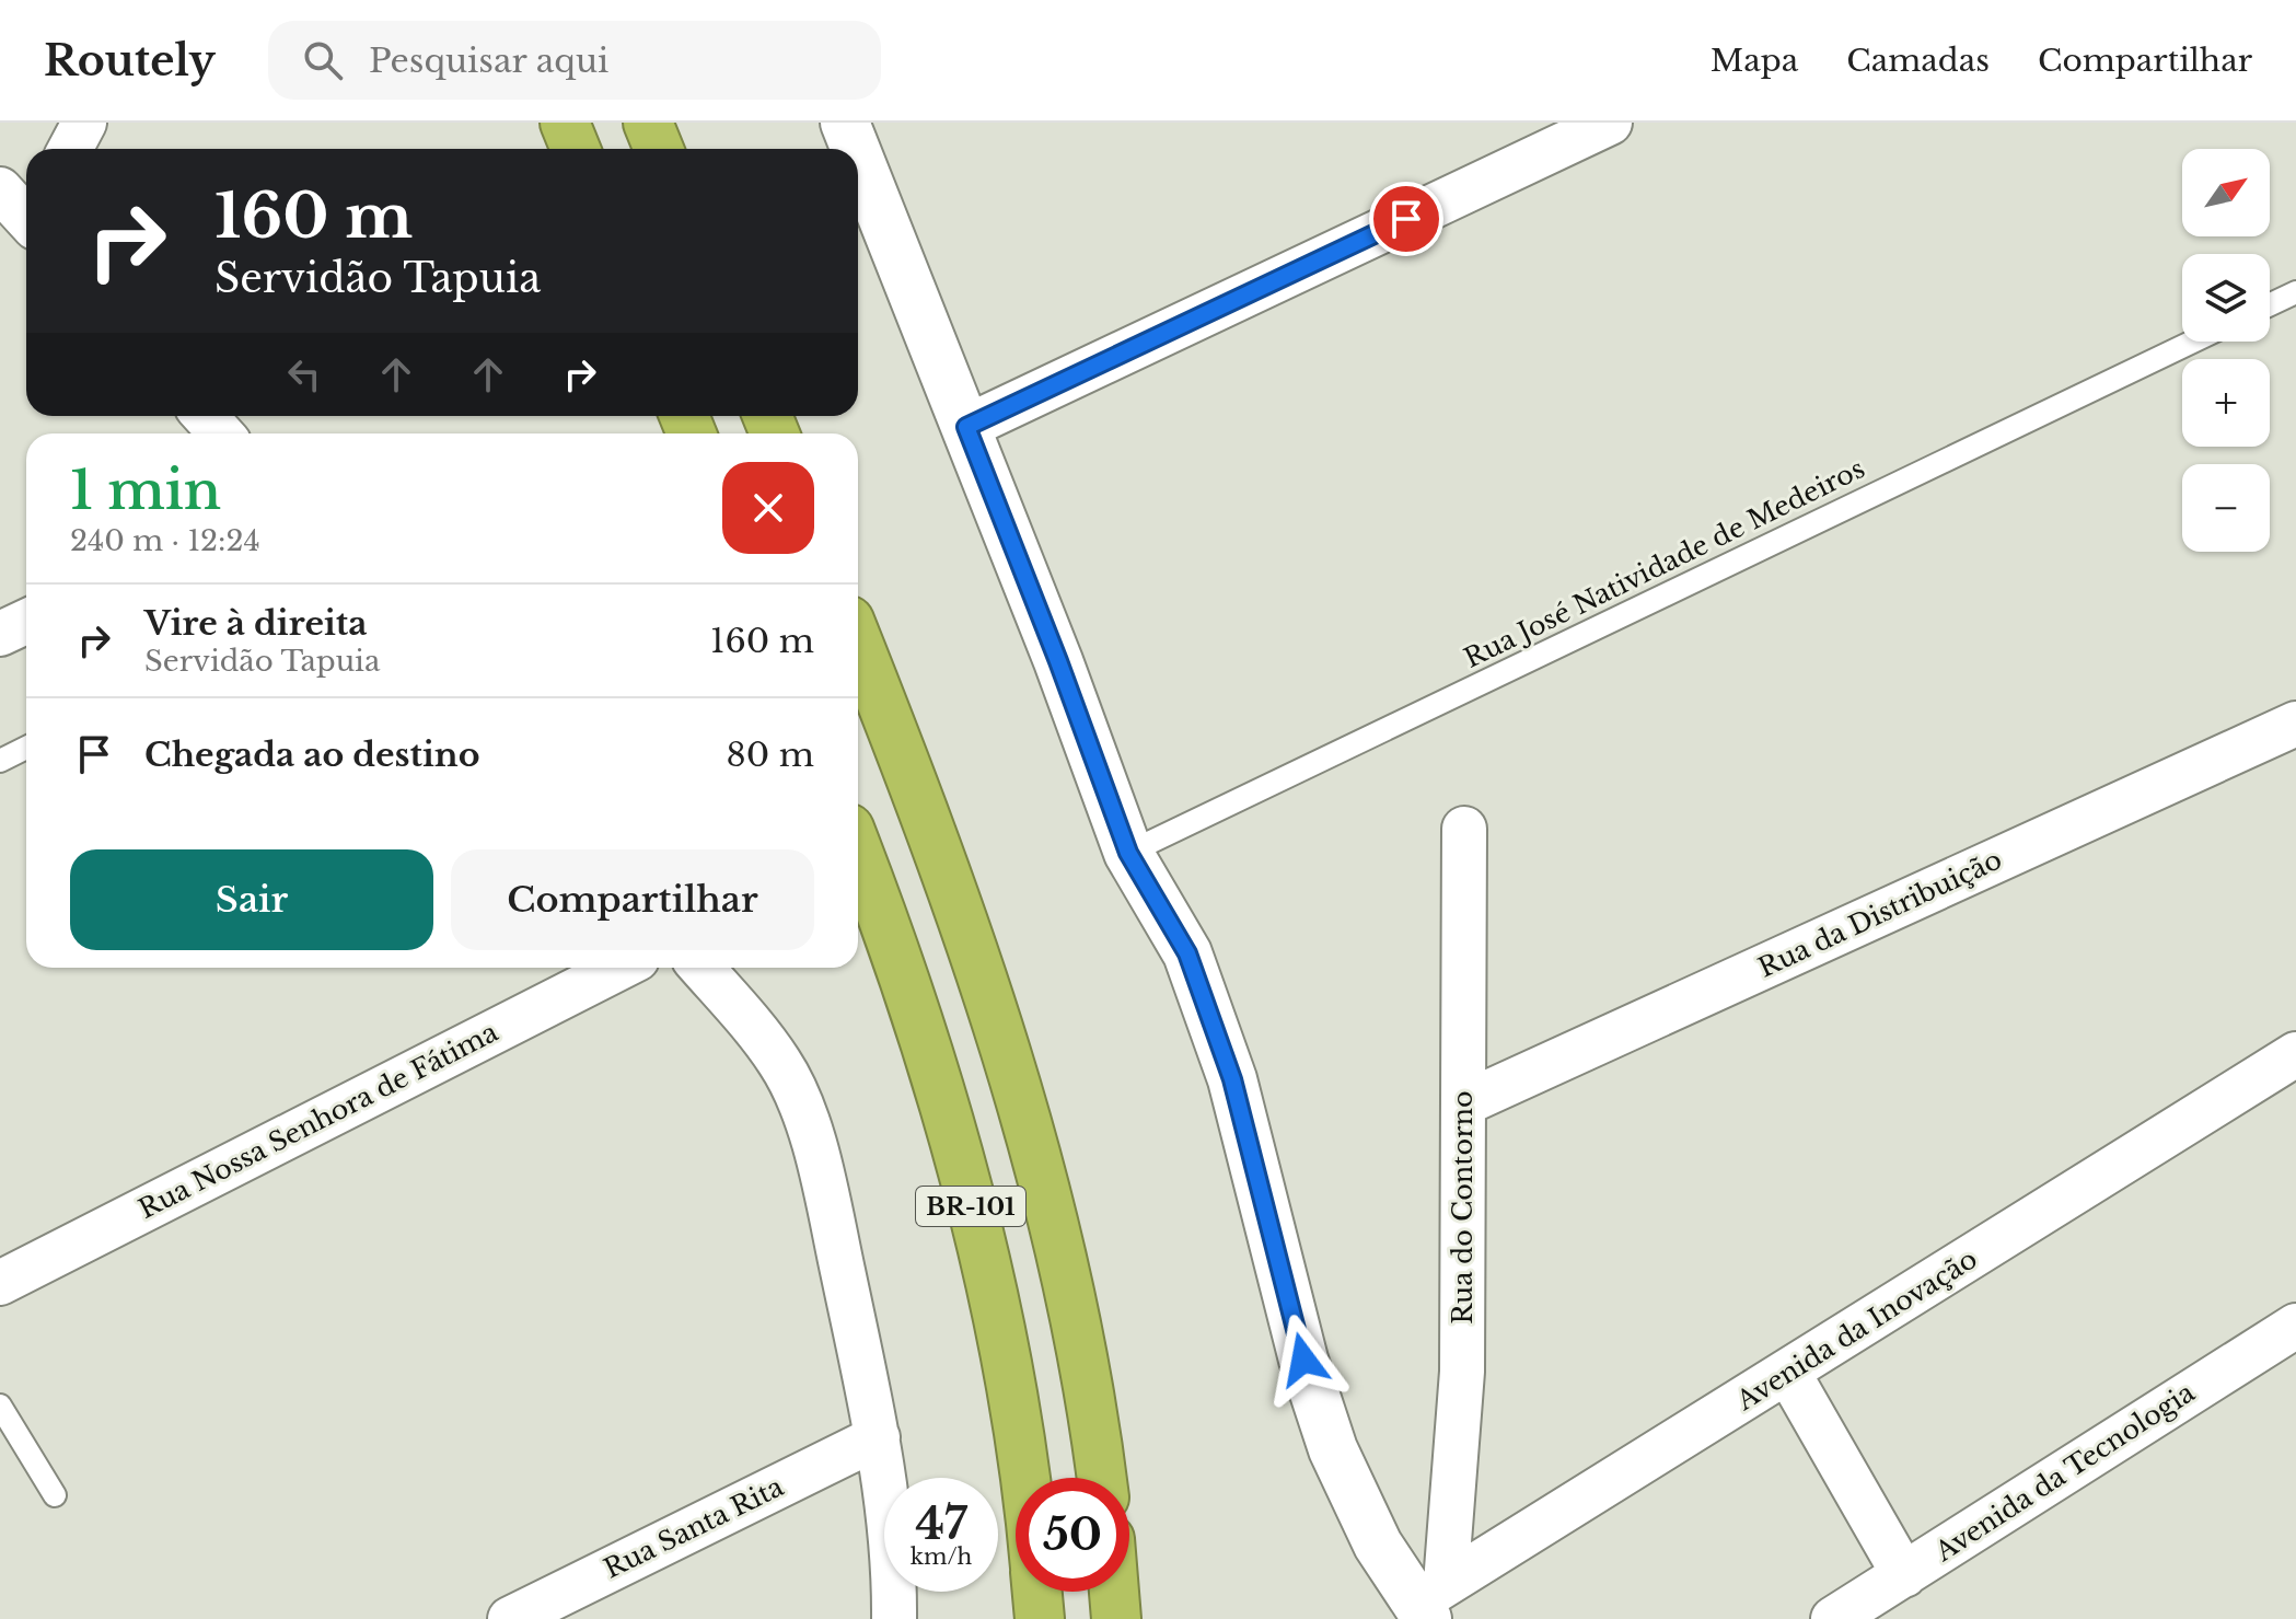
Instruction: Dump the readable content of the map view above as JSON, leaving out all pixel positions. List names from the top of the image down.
{
  "streets": {
    "highway": ["BR-101"],
    "street": [
      "Rua da Distribuição",
      "Rua Nossa Senhora de Fátima",
      "Rua do Contorno",
      "Avenida da Inovação",
      "Avenida da Tecnologia",
      "Rua Santa Rita"
    ],
    "lane": ["Rua José Natividade de Medeiros"]
  },
  "crossings": [
    ["Rua da Distribuição", "Rua do Contorno"],
    ["Rua do Contorno", "Avenida da Inovação"]
  ],
  "north": "top right",
  "page": {
    "header": "Routely",
    "search": "Pesquisar aqui",
    "nav": ["Mapa", "Camadas", "Compartilhar"],
    "map_buttons": ["+", "−"],
    "turn": ["160 m", "Servidão Tapuia"],
    "heading": ["1 min", "240 m · 12:24"],
    "list": [
      {
        "name": "Vire à direita",
        "note": "Servidão Tapuia",
        "value": "160 m"
      },
      {
        "name": "Chegada ao destino",
        "value": "80 m"
      }
    ],
    "buttons": ["Sair", "Compartilhar"],
    "speed": "47 km/h",
    "limit": "50"
  }
}
